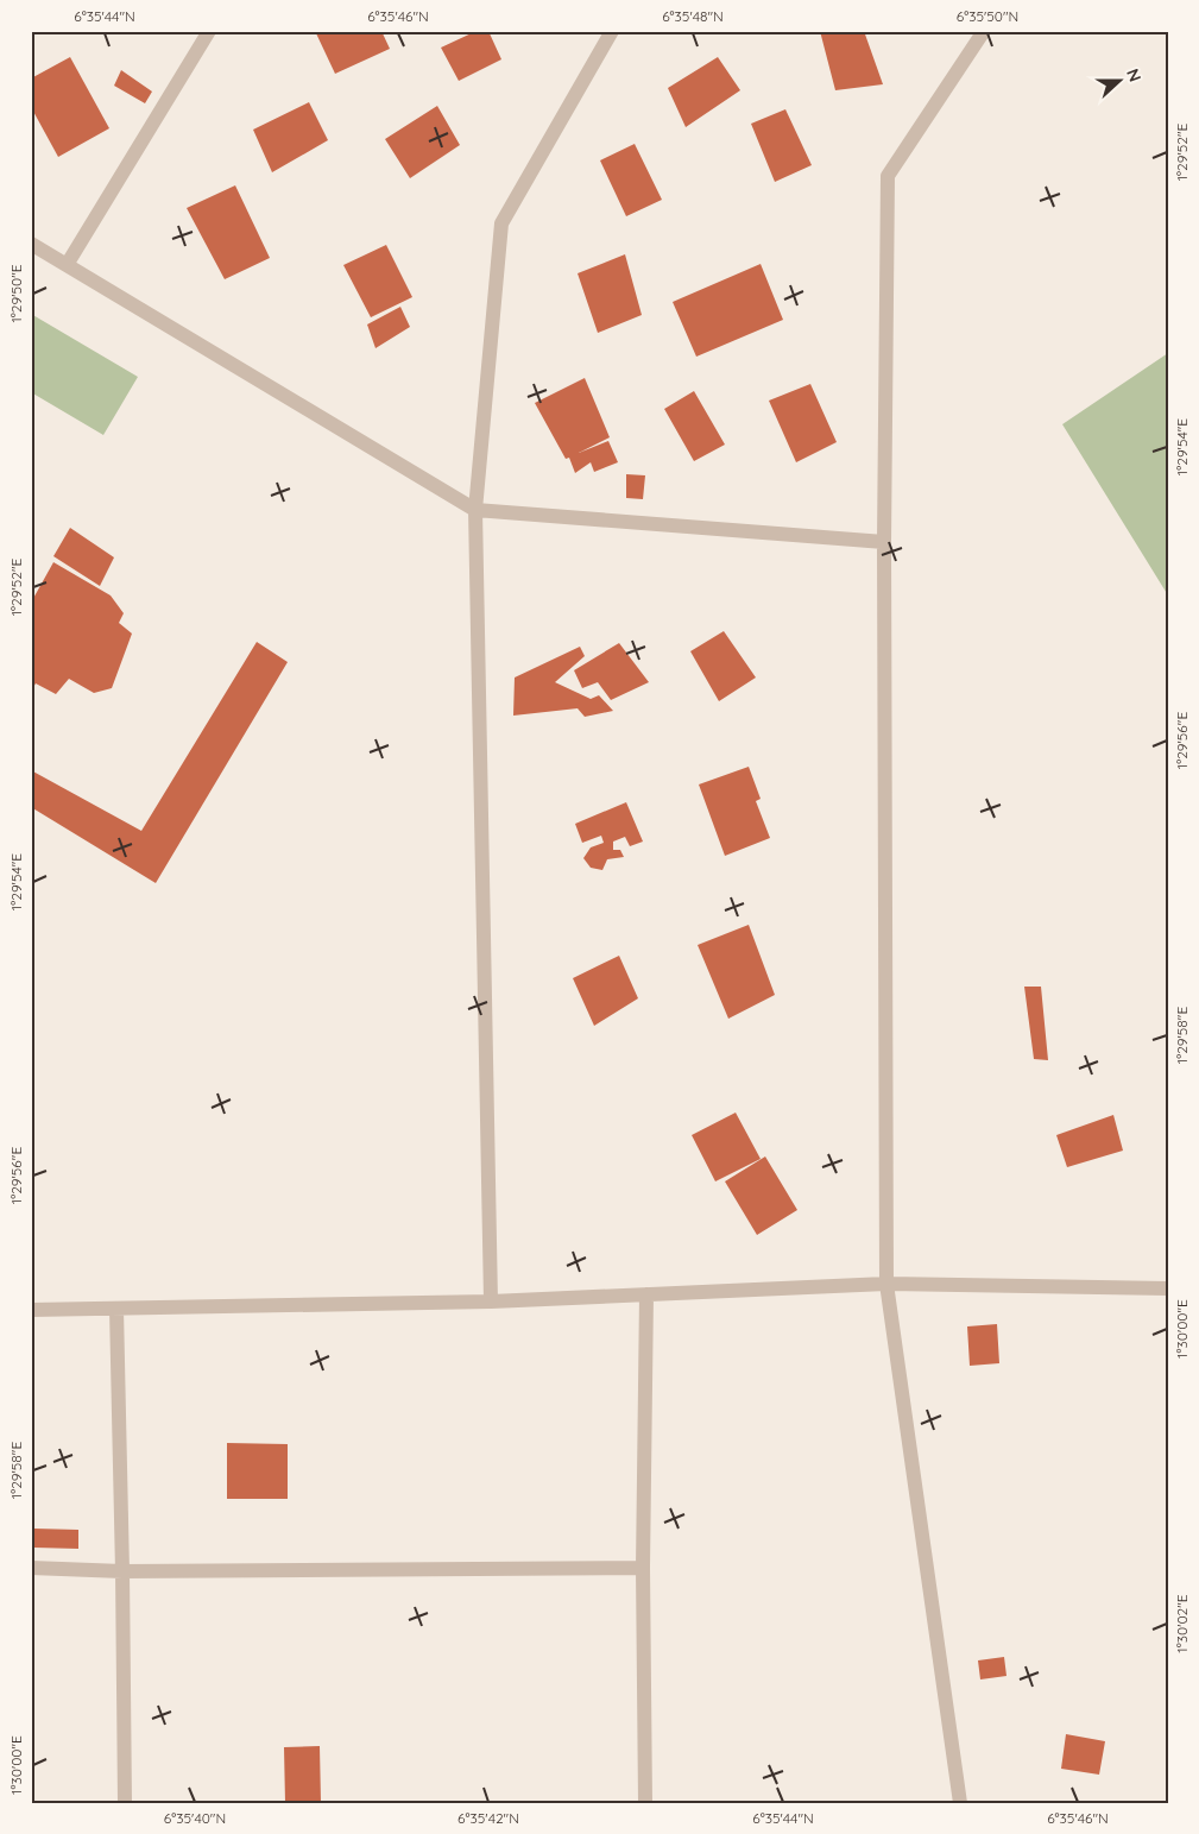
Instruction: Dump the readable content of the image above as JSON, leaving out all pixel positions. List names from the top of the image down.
{
  "north": "right",
  "coordinates": [
    "6°35'44\"N",
    "6°35'46\"N",
    "6°35'48\"N",
    "6°35'50\"N",
    "1°29'52\"E",
    "1°29'50\"E",
    "1°29'54\"E",
    "1°29'56\"E",
    "1°29'58\"E",
    "1°30'00\"E",
    "1°30'02\"E",
    "6°35'40\"N",
    "6°35'42\"N"
  ]
}
